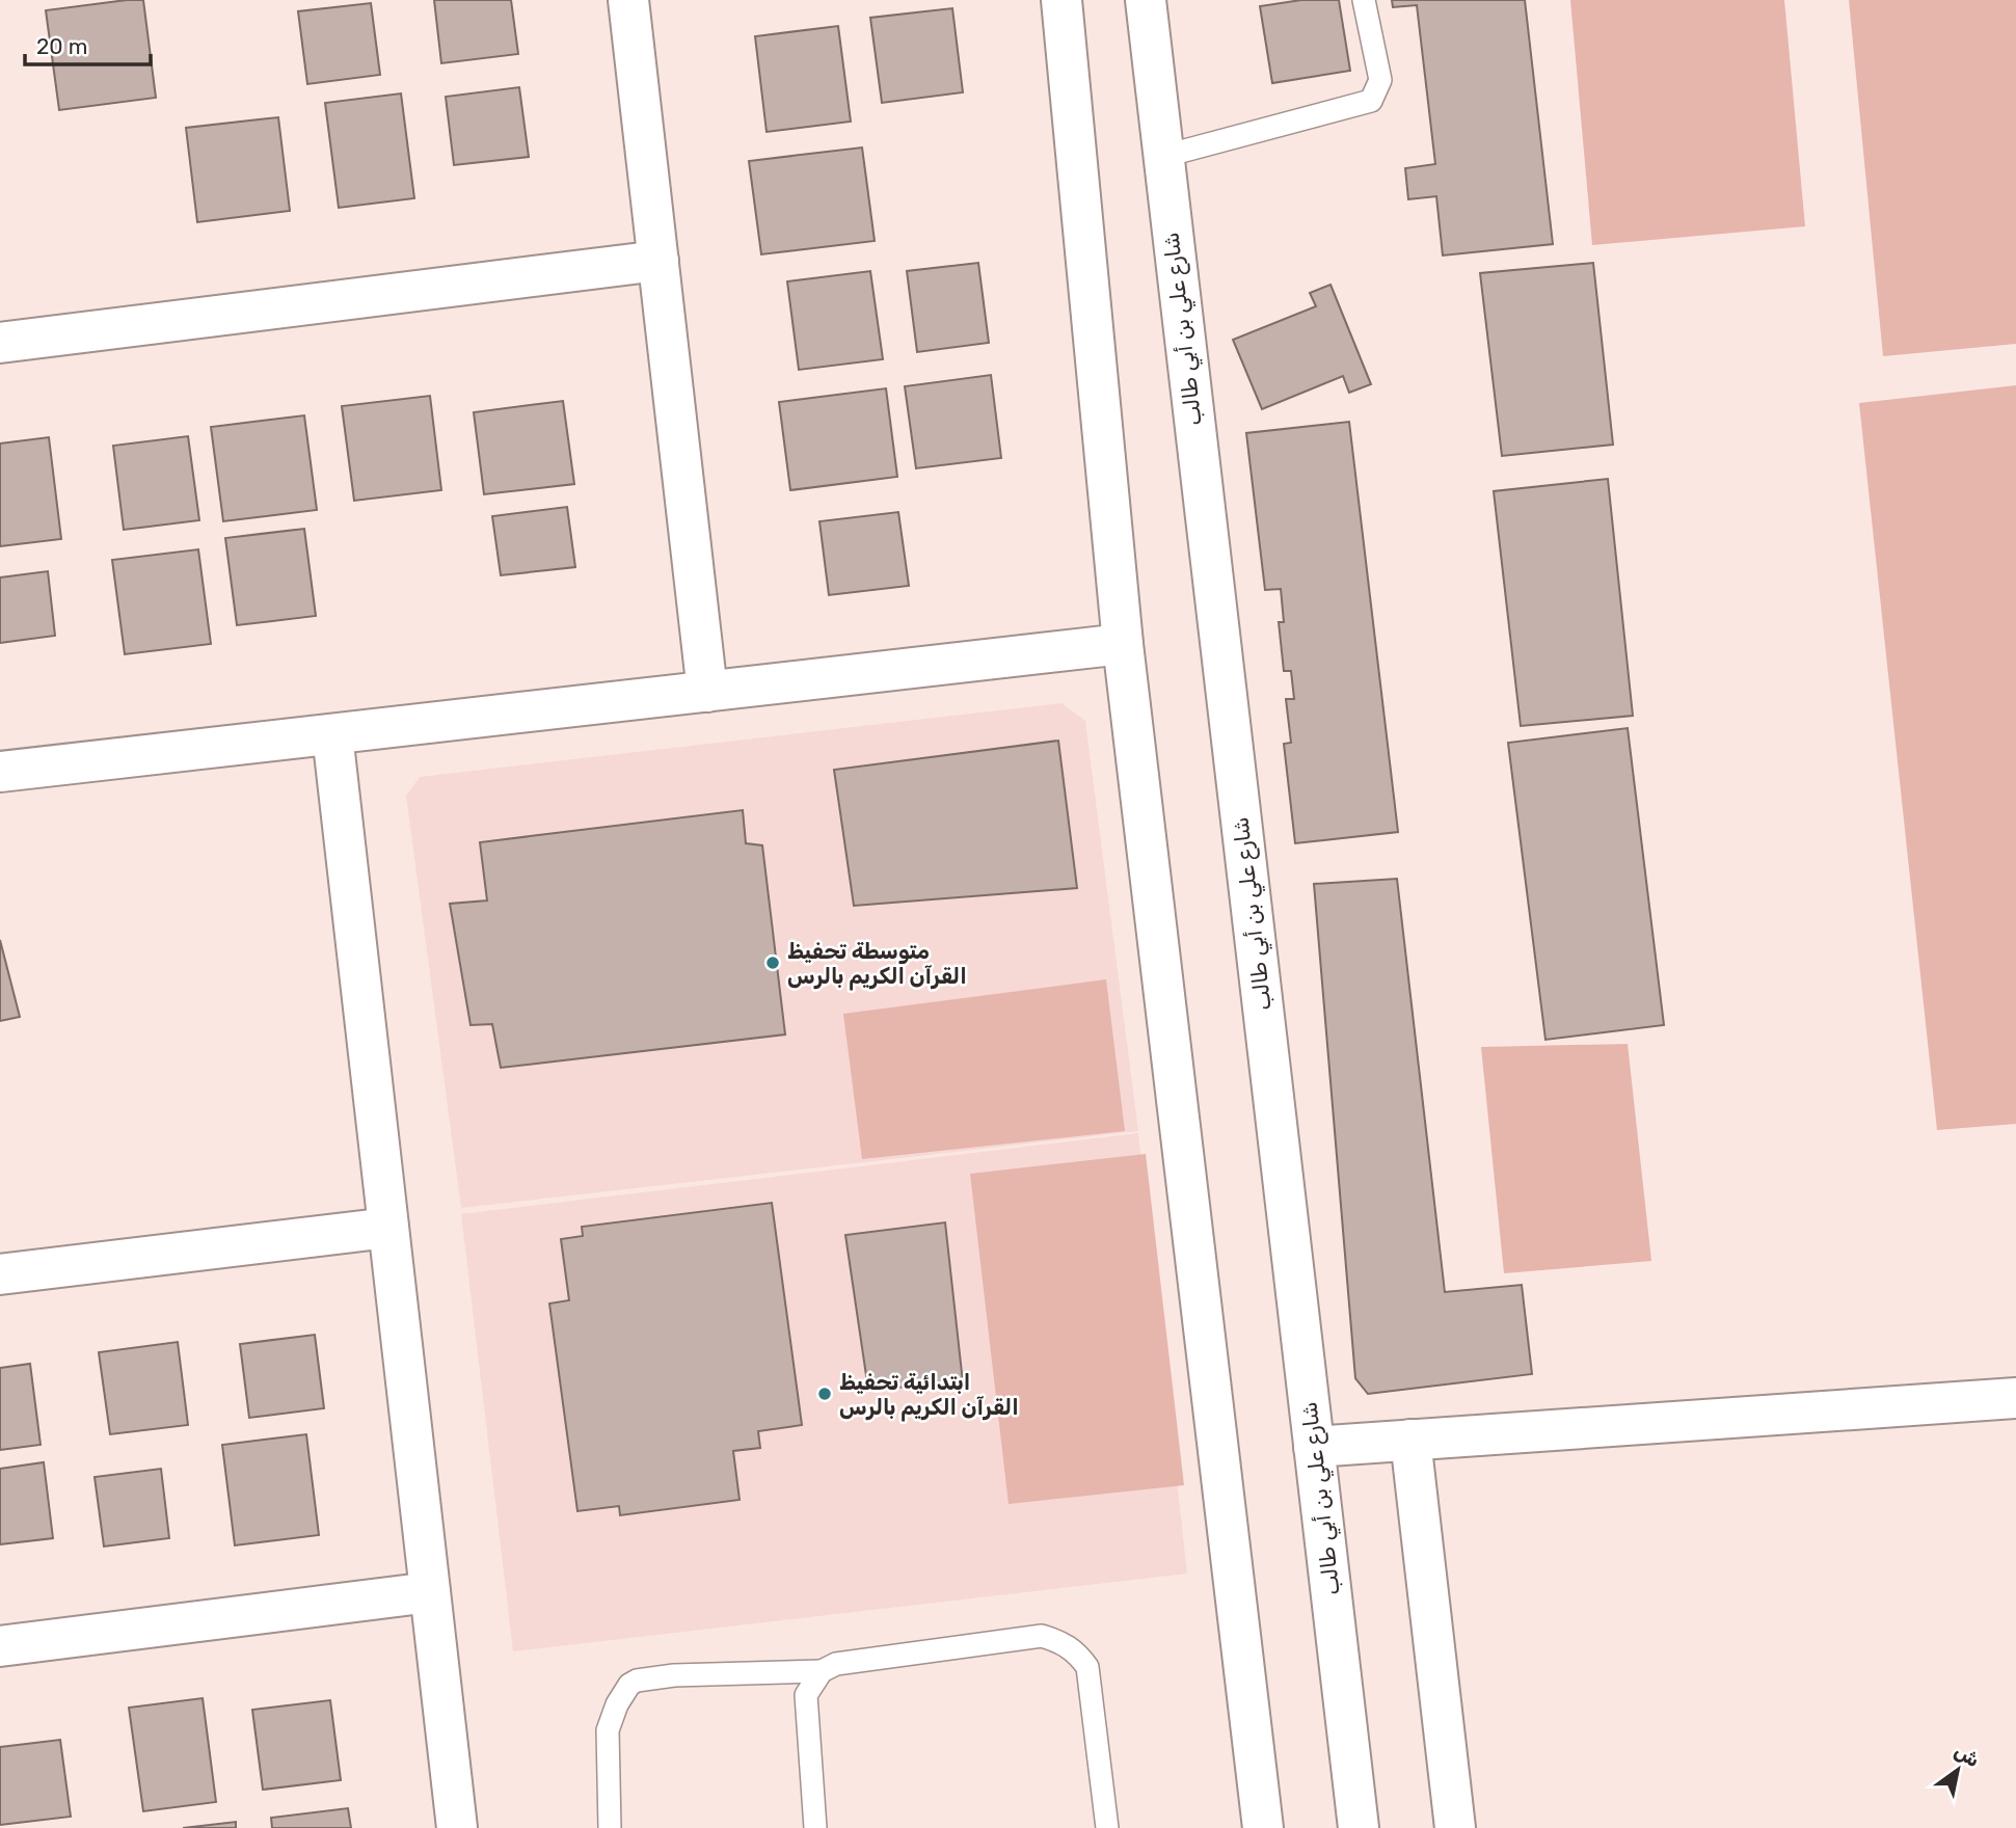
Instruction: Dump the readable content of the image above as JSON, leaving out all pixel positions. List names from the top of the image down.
{
  "streets": {
    "street": ["شارع علي بن أبي طالب"]
  },
  "places": ["متوسطة تحفيظ القرآن الكريم بالرس", "ابتدائية تحفيظ القرآن الكريم بالرس"],
  "scale_bar": "20 m",
  "north": "top right"
}
